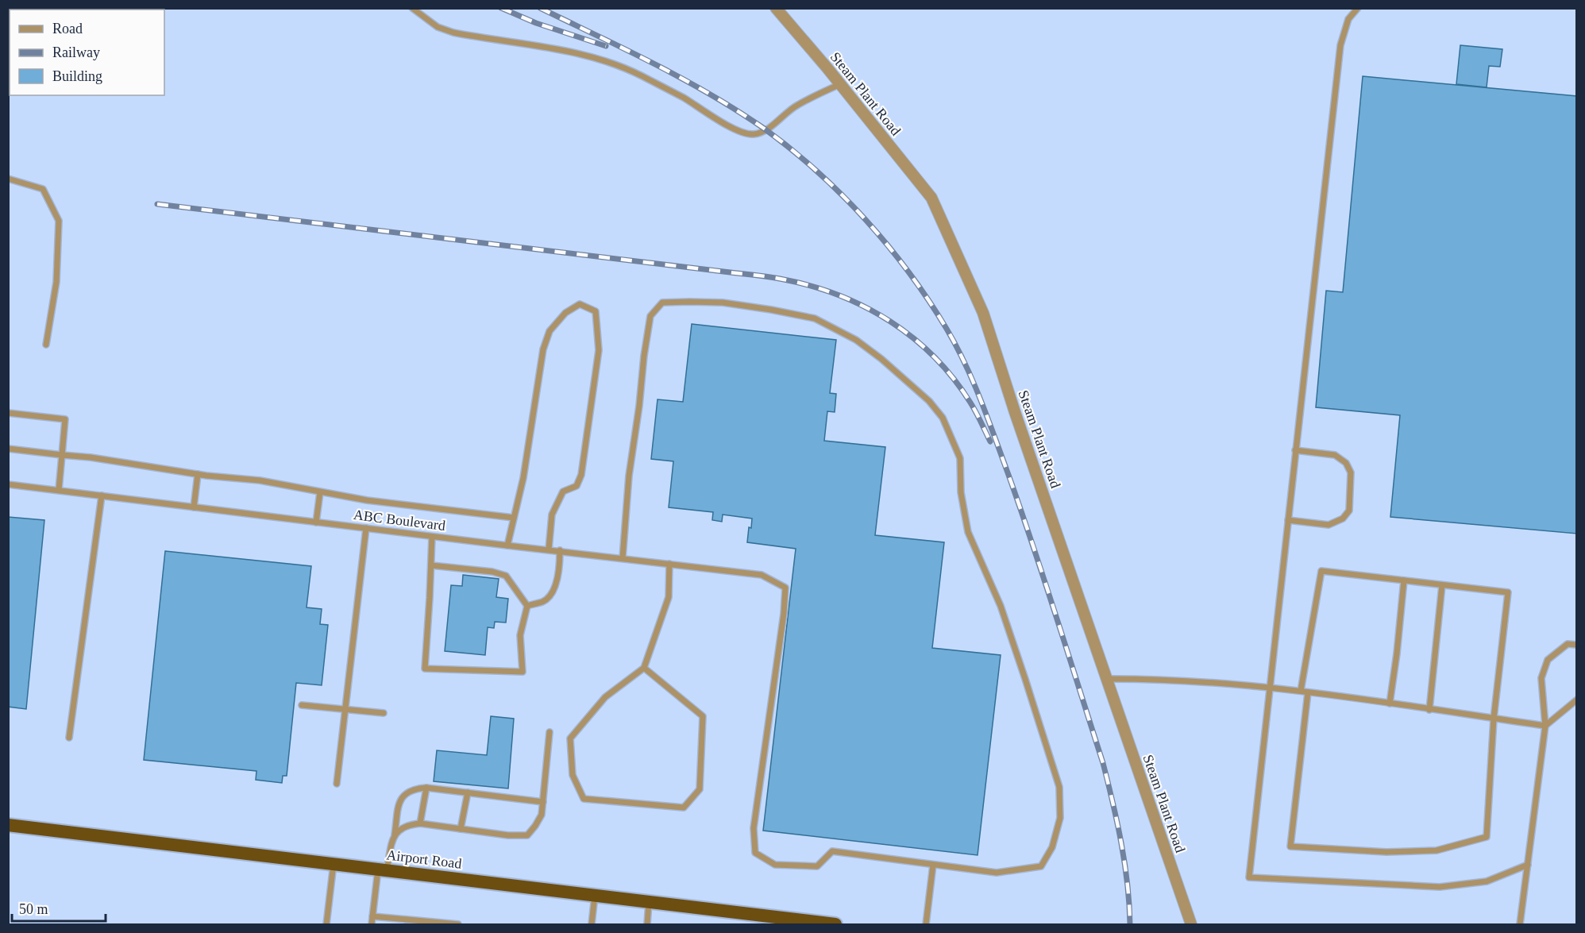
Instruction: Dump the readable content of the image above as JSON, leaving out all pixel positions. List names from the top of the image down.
{
  "streets": {
    "highway": ["Airport Road"],
    "street": ["Steam Plant Road"],
    "lane": ["ABC Boulevard"]
  },
  "legend": ["Road", "Railway", "Building"],
  "scale_bar": "50 m"
}
